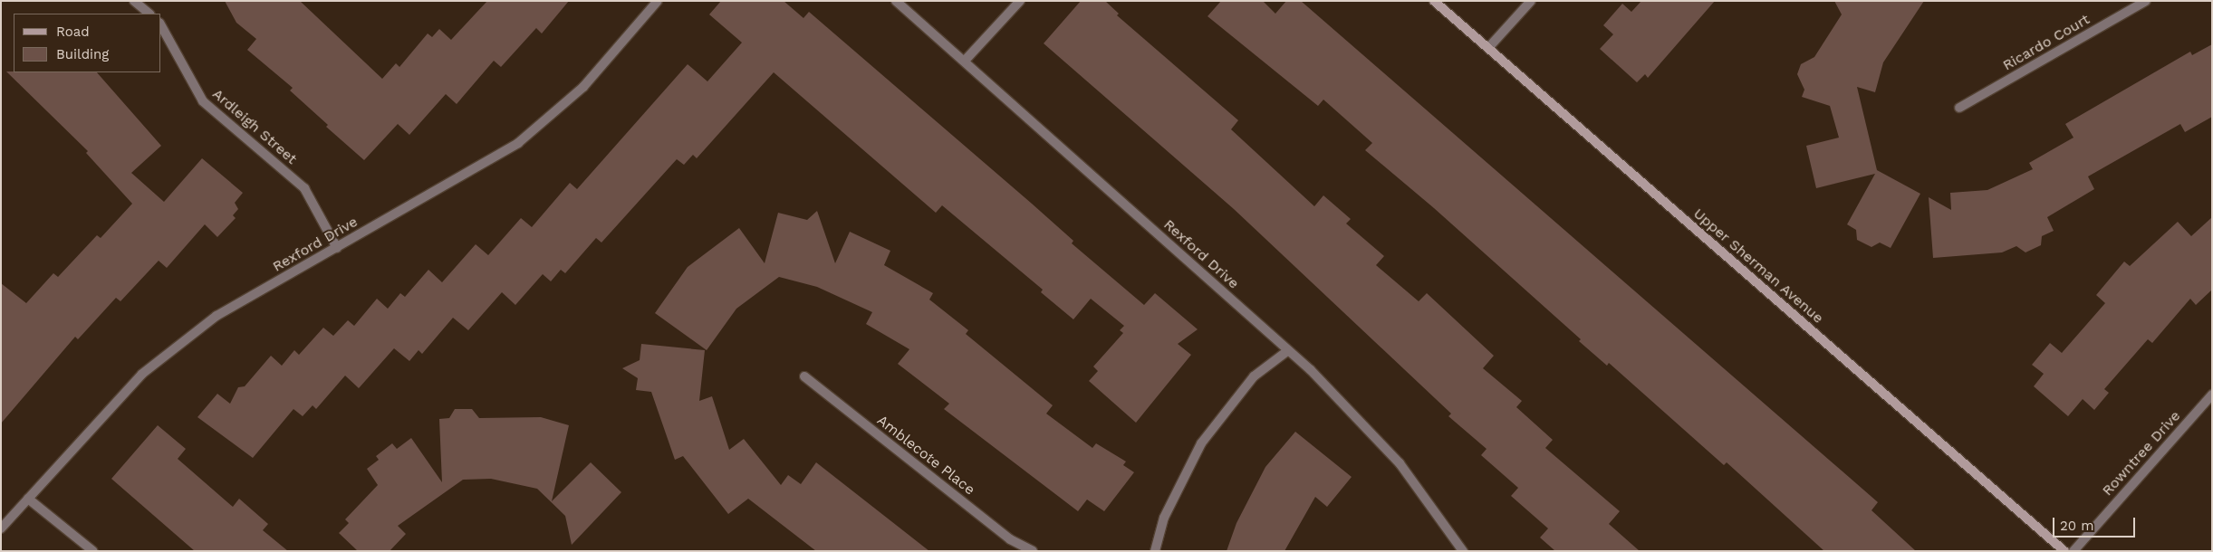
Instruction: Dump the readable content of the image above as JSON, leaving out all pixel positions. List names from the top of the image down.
{
  "streets": {
    "main road": ["Upper Sherman Avenue"],
    "street": [
      "Ricardo Court",
      "Ardleigh Street",
      "Rexford Drive",
      "Rowntree Drive",
      "Amblecote Place"
    ]
  },
  "crossings": [
    ["Ardleigh Street", "Rexford Drive"]
  ],
  "legend": ["Road", "Building"],
  "scale_bar": "20 m"
}
